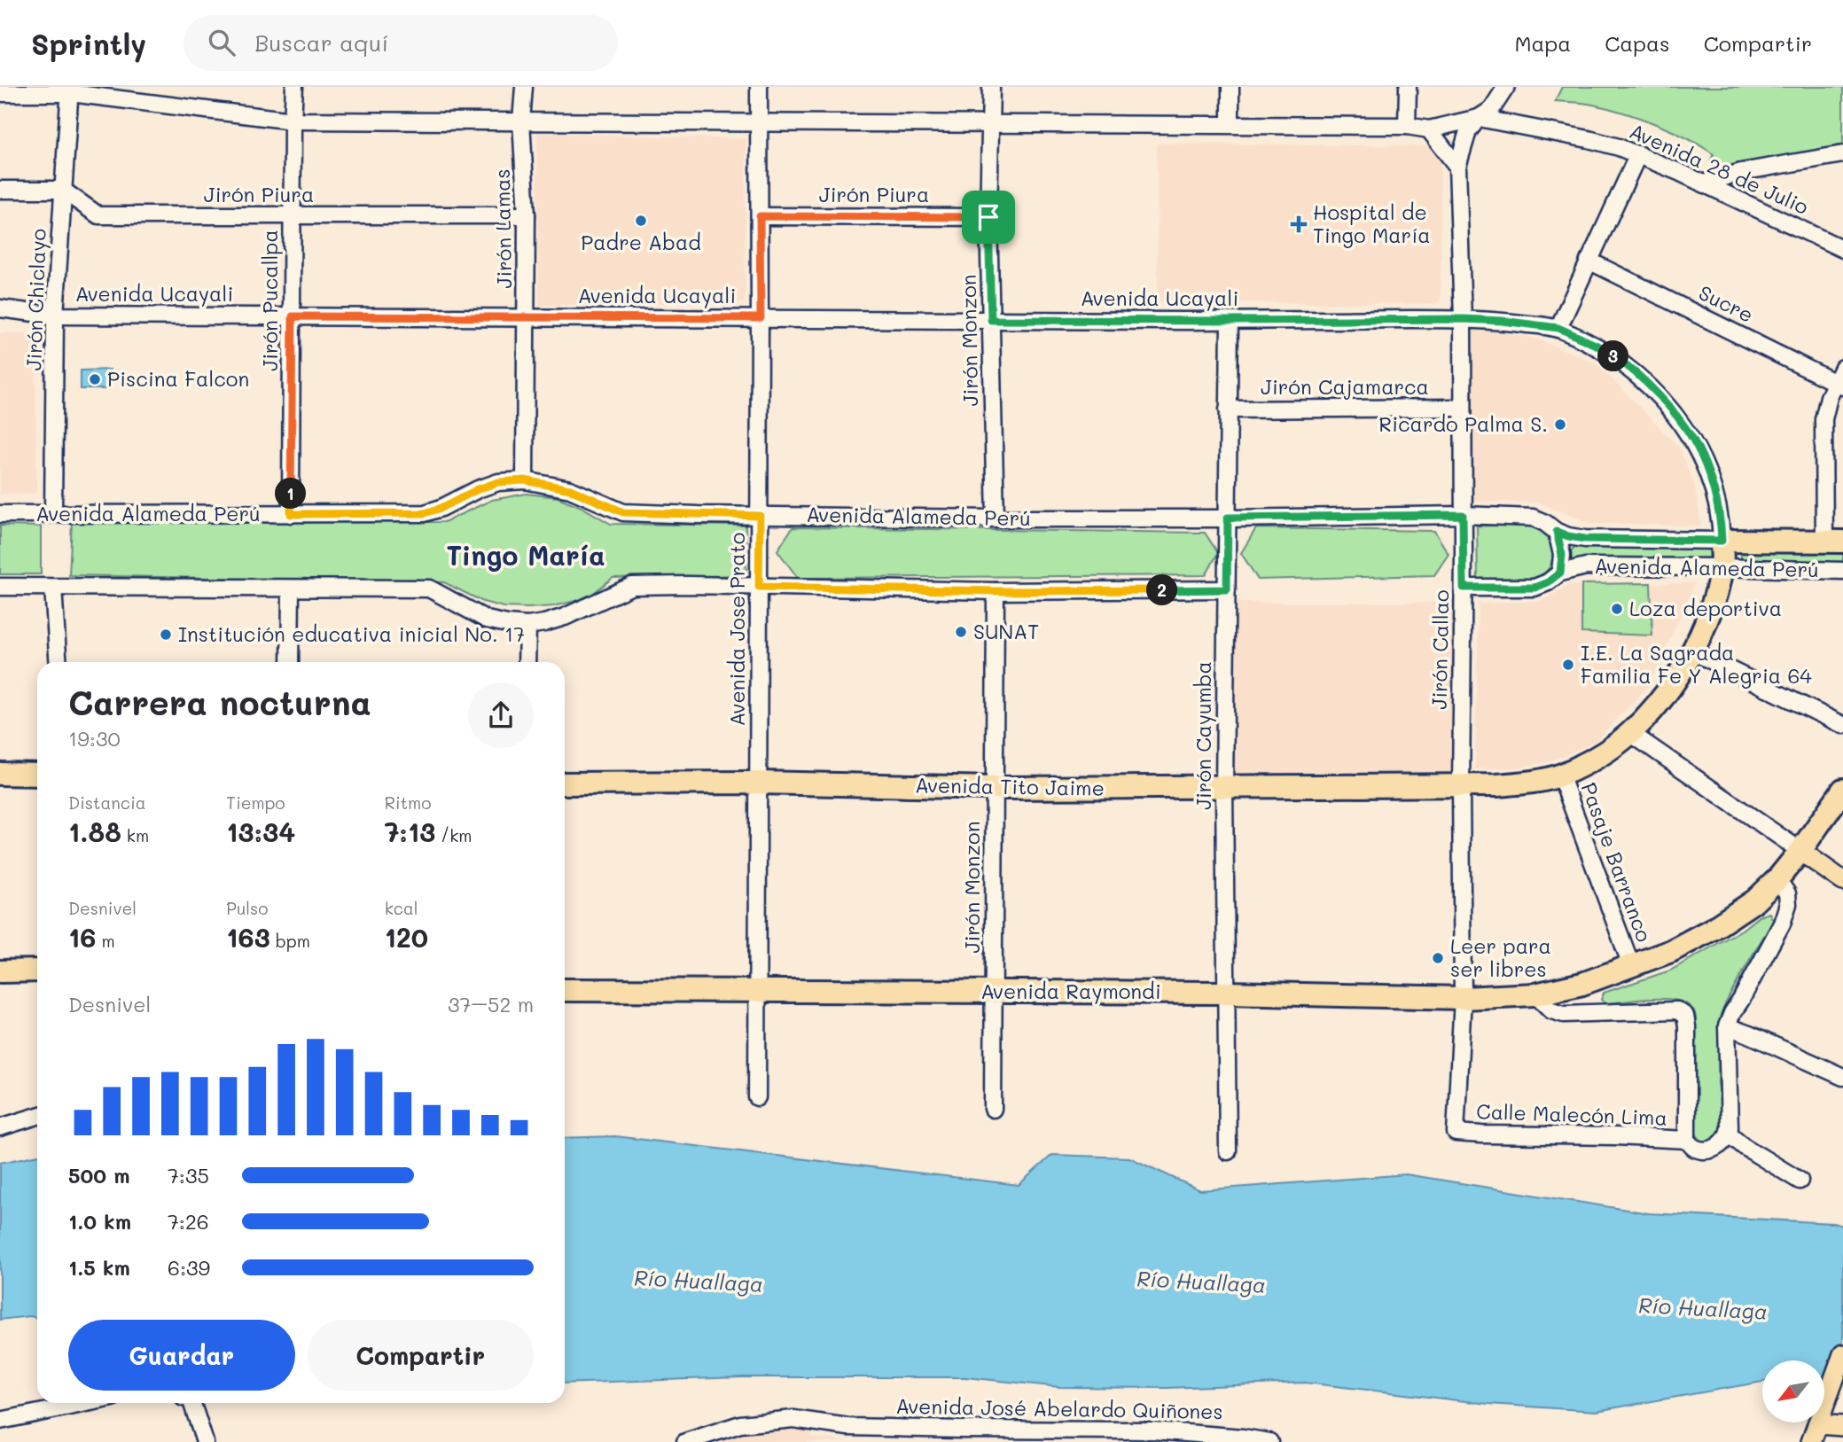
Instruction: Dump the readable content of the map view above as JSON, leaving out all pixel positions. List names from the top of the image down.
{
  "streets": {
    "highway": ["Avenida Alameda Perú", "Avenida Tito Jaime", "Avenida Raymondi"],
    "street": [
      "Avenida 28 de Julio",
      "Jirón Piura",
      "Jirón Lamas",
      "Avenida Ucayali",
      "Jirón Chiclayo",
      "Jirón Pucallpa",
      "Sucre",
      "Jirón Monzon",
      "Jirón Cajamarca",
      "Avenida Jose Prato",
      "Jirón Callao",
      "Jirón Cayumba",
      "Pasaje Barranco",
      "Calle Malecón Lima",
      "Avenida José Abelardo Quiñones"
    ]
  },
  "crossings": [
    ["Avenida 28 de Julio", "Jirón Callao"],
    ["Jirón Piura", "Jirón Lamas"],
    ["Jirón Piura", "Jirón Chiclayo"],
    ["Jirón Piura", "Jirón Pucallpa"],
    ["Jirón Piura", "Jirón Monzon"],
    ["Jirón Piura", "Avenida Jose Prato"],
    ["Jirón Lamas", "Avenida Ucayali"],
    ["Jirón Lamas", "Avenida Alameda Perú"],
    ["Avenida Ucayali", "Jirón Chiclayo"],
    ["Avenida Ucayali", "Jirón Pucallpa"],
    ["Avenida Ucayali", "Jirón Monzon"],
    ["Avenida Ucayali", "Avenida Alameda Perú"],
    ["Avenida Ucayali", "Avenida Jose Prato"],
    ["Avenida Ucayali", "Jirón Callao"],
    ["Avenida Ucayali", "Jirón Cayumba"],
    ["Avenida Ucayali", "Avenida Tito Jaime"],
    ["Jirón Chiclayo", "Avenida Alameda Perú"],
    ["Jirón Pucallpa", "Avenida Alameda Perú"],
    ["Jirón Monzon", "Avenida Alameda Perú"],
    ["Jirón Monzon", "Avenida Tito Jaime"],
    ["Jirón Monzon", "Avenida Raymondi"],
    ["Jirón Cajamarca", "Jirón Callao"],
    ["Jirón Cajamarca", "Jirón Cayumba"],
    ["Avenida Alameda Perú", "Avenida Jose Prato"],
    ["Avenida Alameda Perú", "Jirón Callao"],
    ["Avenida Alameda Perú", "Jirón Cayumba"],
    ["Avenida Alameda Perú", "Avenida Tito Jaime"],
    ["Avenida Jose Prato", "Avenida Tito Jaime"],
    ["Avenida Jose Prato", "Avenida Raymondi"],
    ["Jirón Callao", "Avenida Tito Jaime"],
    ["Jirón Callao", "Avenida Raymondi"],
    ["Jirón Callao", "Calle Malecón Lima"],
    ["Jirón Cayumba", "Avenida Tito Jaime"],
    ["Jirón Cayumba", "Avenida Raymondi"],
    ["Avenida Tito Jaime", "Pasaje Barranco"],
    ["Pasaje Barranco", "Avenida Raymondi"]
  ],
  "districts": ["Tingo María"],
  "water": ["Río Huallaga"],
  "places": {
    "other": [
      "Padre Abad",
      "Piscina Falcon",
      "Ricardo Palma S.",
      "Loza deportiva",
      "SUNAT",
      "Institución educativa inicial No. 17",
      "I.E. La Sagrada Familia Fe Y Alegria 64",
      "Leer para ser libres"
    ],
    "health": ["Hospital de Tingo María"]
  },
  "north": "bottom left",
  "page": {
    "header": "Sprintly",
    "search": "Buscar aquí",
    "nav": ["Mapa", "Capas", "Compartir"],
    "pins": ["3", "1", "2"],
    "heading": ["Carrera nocturna", "19:30"],
    "stats": [
      ["Distancia", "1.88 km"],
      ["Tiempo", "13:34"],
      ["Ritmo", "7:13 /km"],
      ["Desnivel", "16 m"],
      ["Pulso", "163 bpm"],
      ["kcal", "120"]
    ],
    "chart": ["Desnivel", "37–52 m"],
    "list": [
      {
        "name": "500 m",
        "note": "7:35"
      },
      {
        "name": "1.0 km",
        "note": "7:26"
      },
      {
        "name": "1.5 km",
        "note": "6:39"
      }
    ],
    "buttons": ["Guardar", "Compartir"]
  }
}
